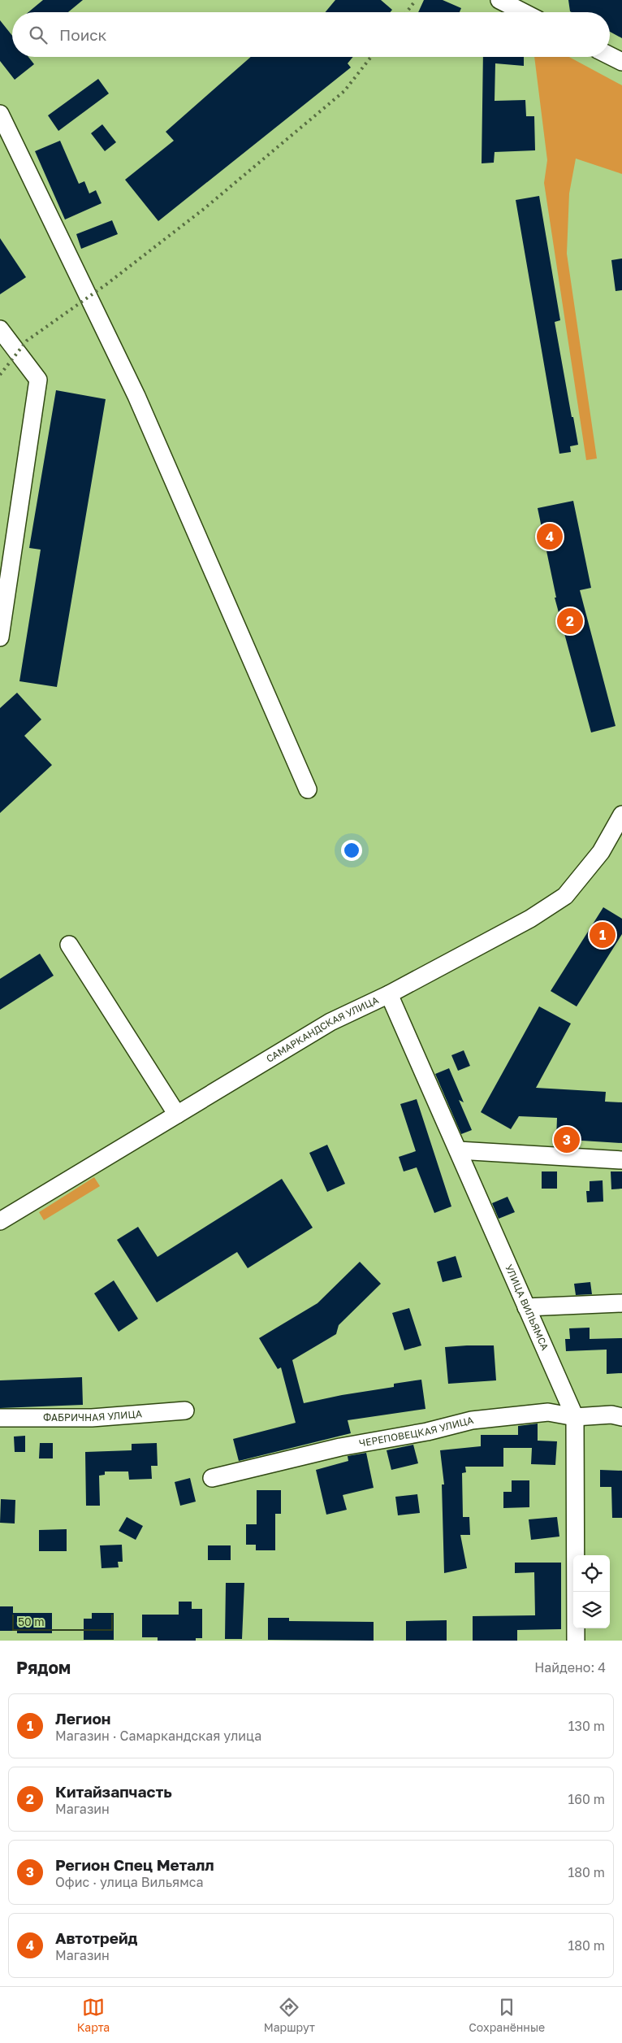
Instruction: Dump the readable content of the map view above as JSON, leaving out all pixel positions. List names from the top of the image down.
{
  "streets": {
    "street": [
      "САМАРКАНДСКАЯ УЛИЦА",
      "УЛИЦА ВИЛЬЯМСА",
      "ФАБРИЧНАЯ УЛИЦА",
      "ЧЕРЕПОВЕЦКАЯ УЛИЦА"
    ]
  },
  "crossings": [
    ["САМАРКАНДСКАЯ УЛИЦА", "УЛИЦА ВИЛЬЯМСА"],
    ["УЛИЦА ВИЛЬЯМСА", "ЧЕРЕПОВЕЦКАЯ УЛИЦА"]
  ],
  "scale_bar": "50 m",
  "page": {
    "search": "Поиск",
    "pins": [
      "4",
      "2",
      "1",
      "3"
    ],
    "scale": "50 m",
    "heading": ["Рядом", "Найдено: 4"],
    "list": [
      {
        "mark": "1",
        "name": "Легион",
        "note": "Магазин · Самаркандская улица",
        "value": "130 m"
      },
      {
        "mark": "2",
        "name": "Китайзапчасть",
        "note": "Магазин",
        "value": "160 m"
      },
      {
        "mark": "3",
        "name": "Регион Спец Металл",
        "note": "Офис · улица Вильямса",
        "value": "180 m"
      },
      {
        "mark": "4",
        "name": "Автотрейд",
        "note": "Магазин",
        "value": "180 m"
      }
    ],
    "nav": ["Карта", "Маршрут", "Сохранённые"]
  }
}
